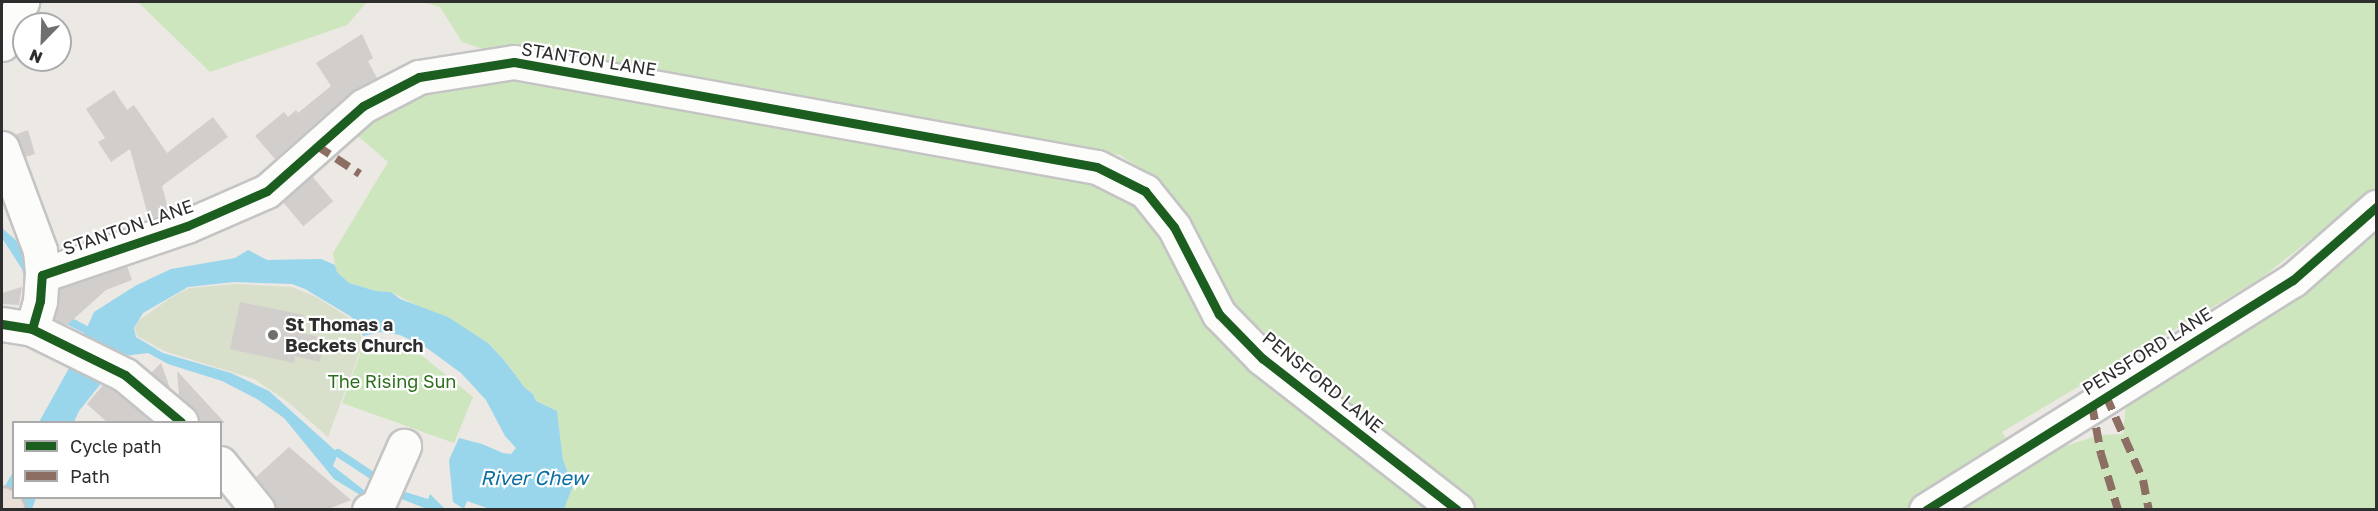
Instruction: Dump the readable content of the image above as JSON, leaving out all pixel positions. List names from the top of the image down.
{
  "streets": {
    "street": ["STANTON LANE", "PENSFORD LANE"]
  },
  "crossings": [
    ["STANTON LANE", "PENSFORD LANE"]
  ],
  "water": ["River Chew"],
  "parks": ["The Rising Sun"],
  "places": ["St Thomas a Beckets Church"],
  "legend": ["Cycle path", "Path"],
  "north": "bottom left"
}
